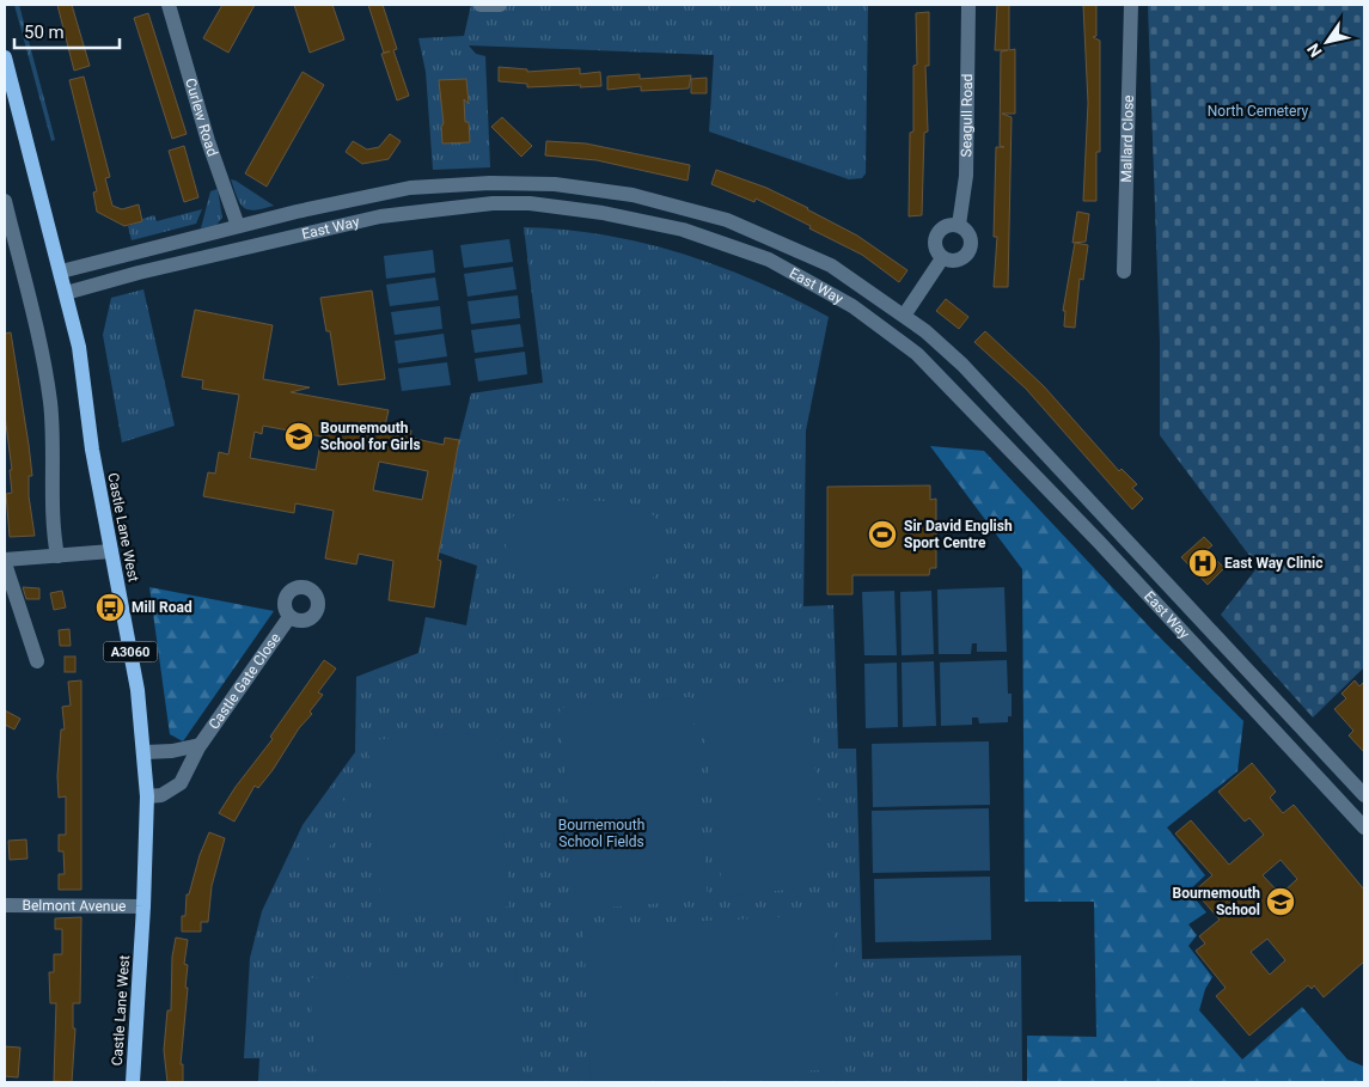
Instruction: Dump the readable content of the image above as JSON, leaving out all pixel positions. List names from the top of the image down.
{
  "streets": {
    "main road": ["Castle Lane West", "A3060"],
    "street": [
      "Seagull Road",
      "Curlew Road",
      "Mallard Close",
      "East Way",
      "Castle Gate Close",
      "Belmont Avenue"
    ]
  },
  "crossings": [
    ["Curlew Road", "East Way"],
    ["East Way", "Castle Lane West"],
    ["Castle Lane West", "Castle Gate Close"],
    ["Castle Lane West", "Belmont Avenue"]
  ],
  "parks": ["North Cemetery", "Bournemouth School Fields"],
  "places": {
    "school or university": ["Bournemouth School for Girls", "Bournemouth School"],
    "sports": ["Sir David English Sport Centre"],
    "hospital": ["East Way Clinic"],
    "bus stop": ["Mill Road"]
  },
  "scale_bar": "50 m",
  "north": "bottom left"
}
